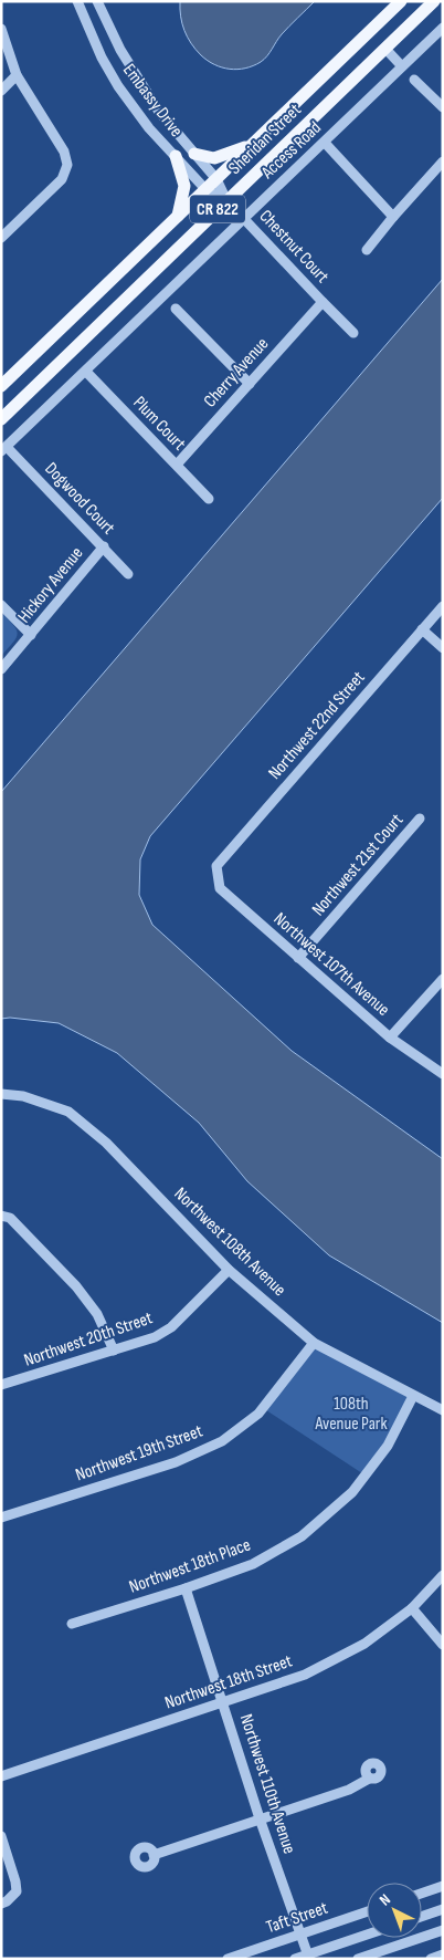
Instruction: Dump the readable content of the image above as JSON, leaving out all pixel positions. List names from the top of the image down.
{
  "streets": {
    "main road": ["Sheridan Street", "CR 822"],
    "street": [
      "Embassy Drive",
      "Access Road",
      "Chestnut Court",
      "Cherry Avenue",
      "Plum Court",
      "Dogwood Court",
      "Hickory Avenue",
      "Northwest 22nd Street",
      "Northwest 21st Court",
      "Northwest 107th Avenue",
      "Northwest 108th Avenue",
      "Northwest 20th Street",
      "Northwest 19th Street",
      "Northwest 18th Place",
      "Northwest 18th Street",
      "Northwest 110th Avenue",
      "Taft Street"
    ]
  },
  "crossings": [
    ["Embassy Drive", "Sheridan Street"],
    ["Embassy Drive", "Chestnut Court"],
    ["Sheridan Street", "Chestnut Court"],
    ["Access Road", "Chestnut Court"],
    ["Access Road", "Plum Court"],
    ["Chestnut Court", "Cherry Avenue"],
    ["Cherry Avenue", "Plum Court"],
    ["Dogwood Court", "Hickory Avenue"],
    ["Northwest 22nd Street", "Northwest 107th Avenue"],
    ["Northwest 21st Court", "Northwest 107th Avenue"],
    ["Northwest 108th Avenue", "Northwest 20th Street"],
    ["Northwest 108th Avenue", "Northwest 19th Street"],
    ["Northwest 108th Avenue", "Northwest 18th Place"],
    ["Northwest 18th Place", "Northwest 110th Avenue"],
    ["Northwest 18th Street", "Northwest 110th Avenue"],
    ["Northwest 110th Avenue", "Taft Street"]
  ],
  "parks": ["108th Avenue Park"],
  "north": "top left"
}
